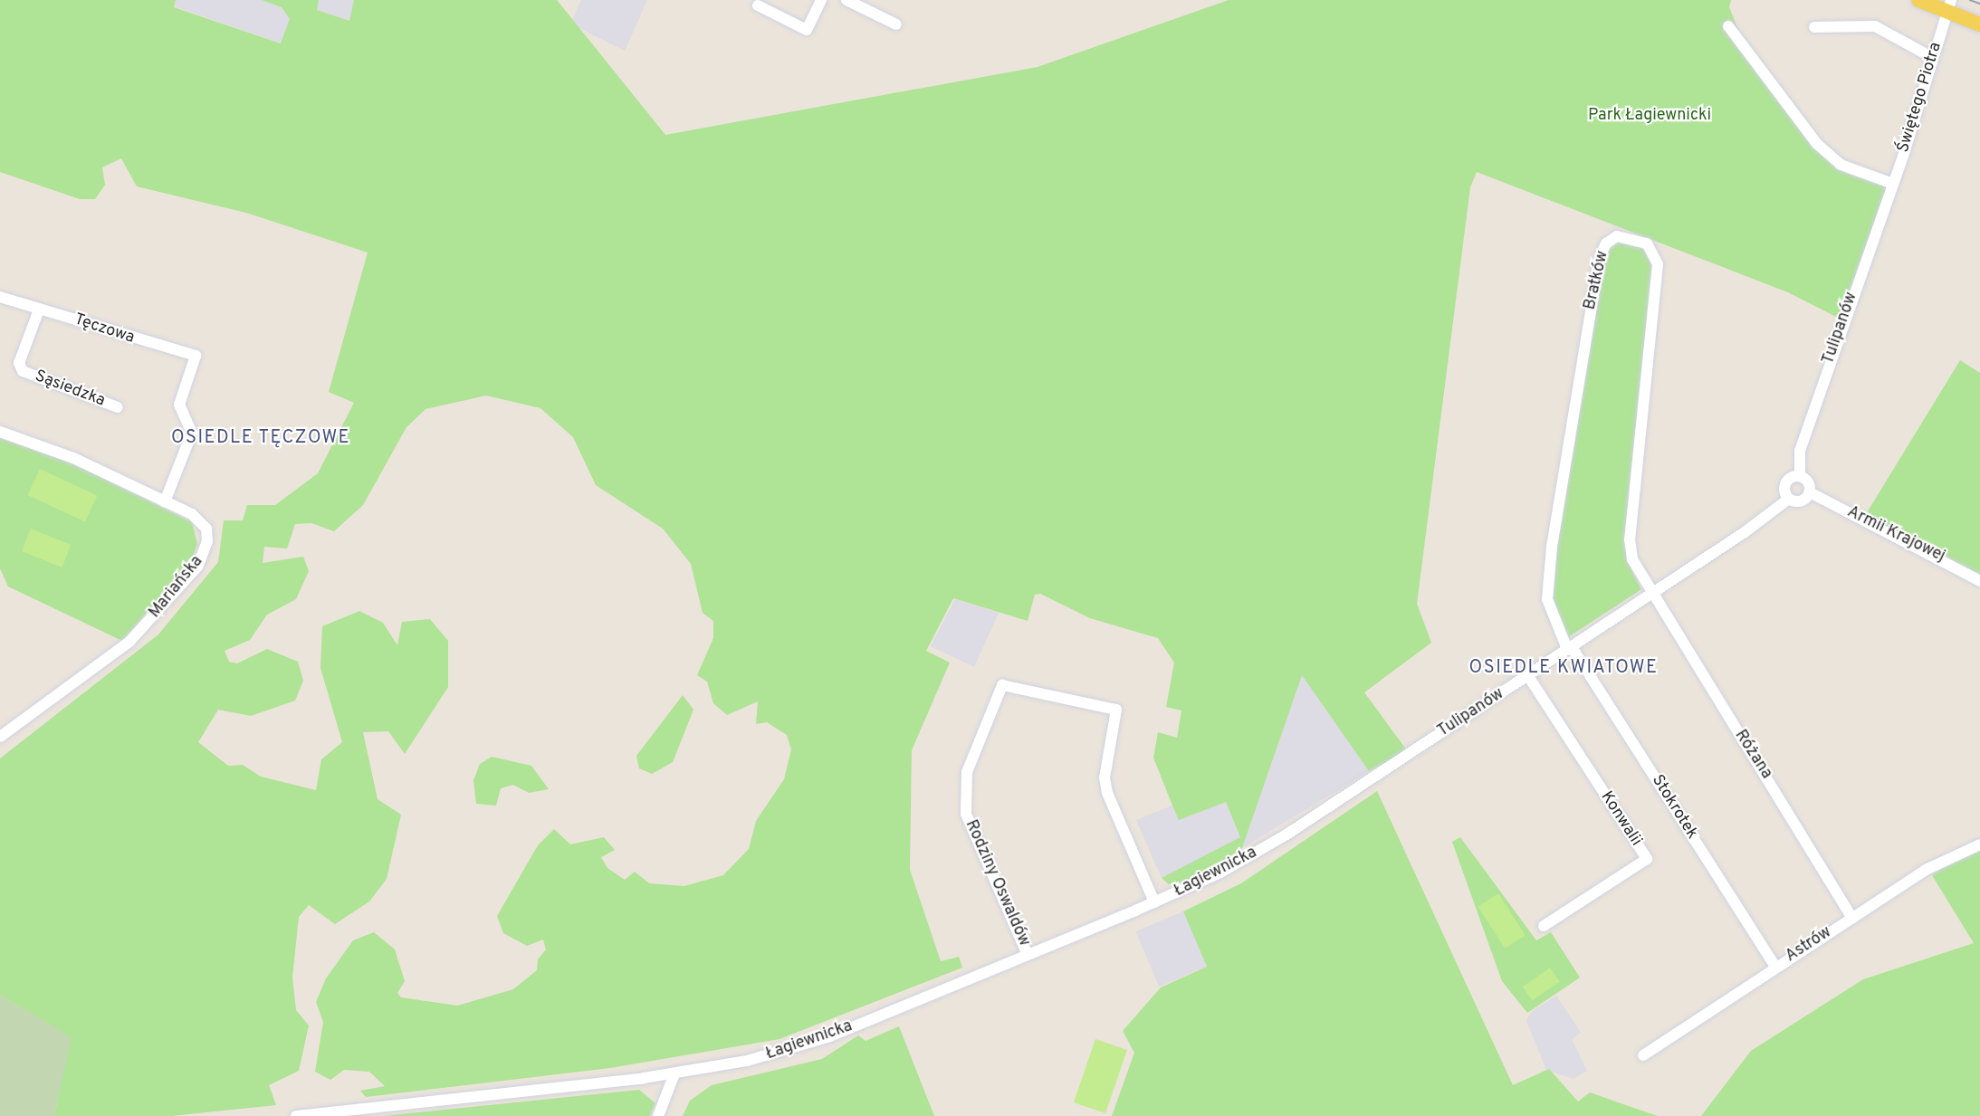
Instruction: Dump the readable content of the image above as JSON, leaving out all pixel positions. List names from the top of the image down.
{
  "streets": {
    "street": [
      "Świętego Piotra",
      "Bratków",
      "Tulipanów",
      "Tęczowa",
      "Sąsiedzka",
      "Armii Krajowej",
      "Mariańska",
      "Różana",
      "Stokrotek",
      "Konwalii",
      "Łagiewnicka",
      "Rodziny Oswaldów",
      "Astrów"
    ]
  },
  "crossings": [
    ["Świętego Piotra", "Tulipanów"],
    ["Bratków", "Tulipanów"],
    ["Bratków", "Różana"],
    ["Bratków", "Stokrotek"],
    ["Tulipanów", "Armii Krajowej"],
    ["Tulipanów", "Różana"],
    ["Tulipanów", "Stokrotek"],
    ["Tulipanów", "Konwalii"],
    ["Tulipanów", "Łagiewnicka"],
    ["Tęczowa", "Sąsiedzka"],
    ["Tęczowa", "Mariańska"],
    ["Różana", "Astrów"],
    ["Stokrotek", "Astrów"],
    ["Łagiewnicka", "Rodziny Oswaldów"]
  ],
  "districts": ["OSIEDLE TĘCZOWE", "OSIEDLE KWIATOWE"],
  "parks": ["Park Łagiewnicki"]
}
